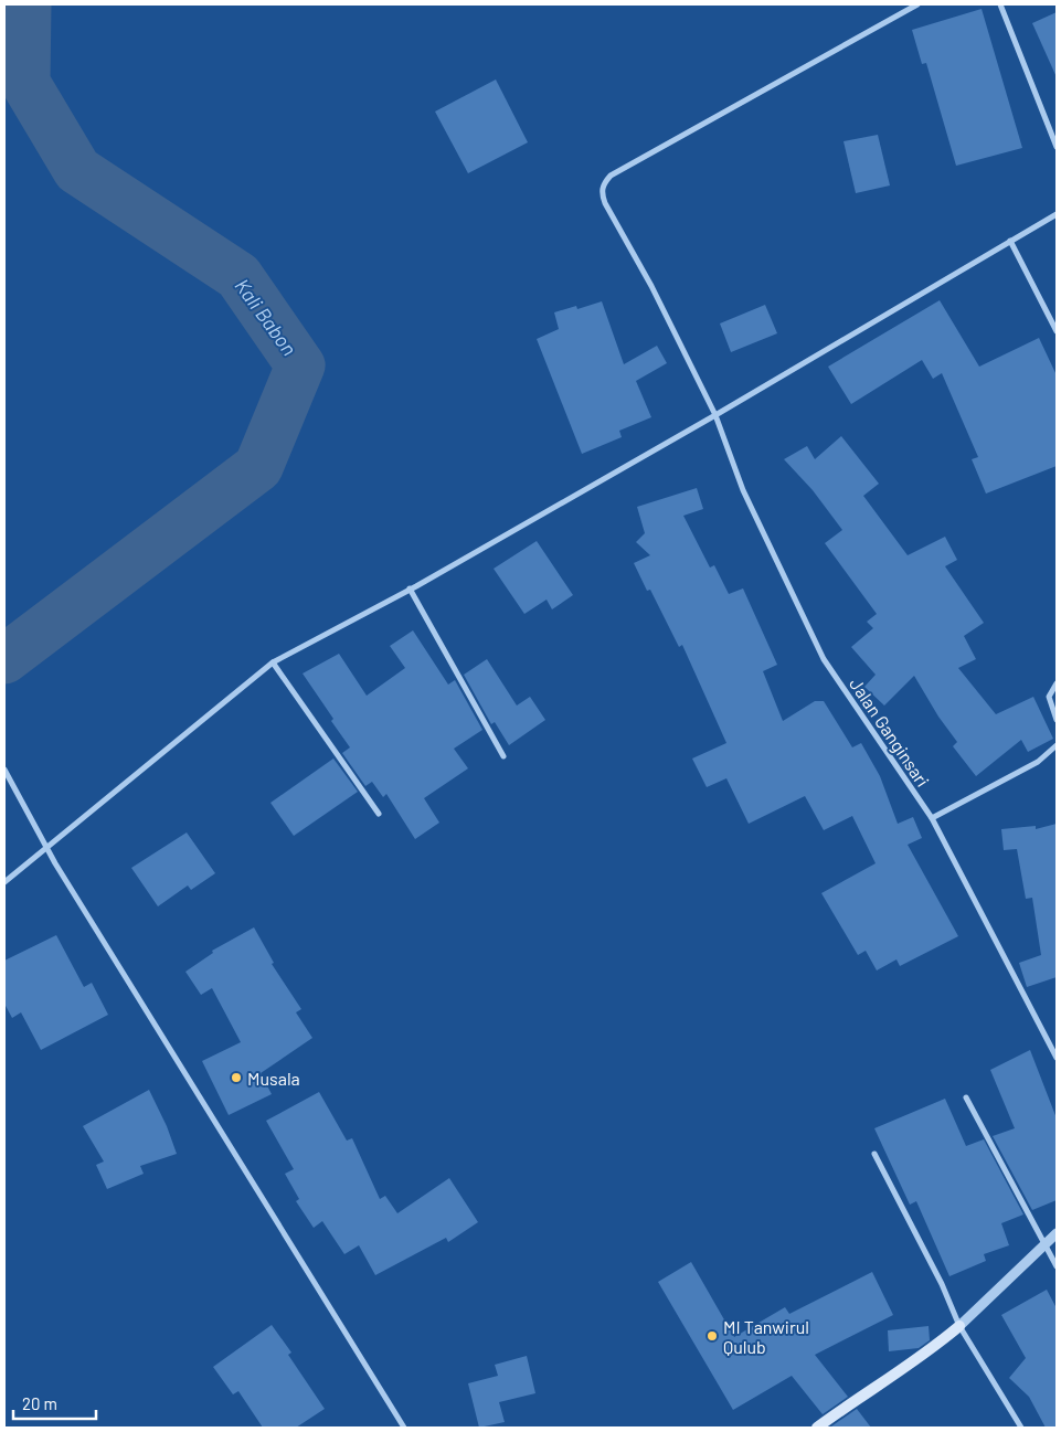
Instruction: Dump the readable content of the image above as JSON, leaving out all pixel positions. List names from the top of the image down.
{
  "streets": {
    "street": ["Jalan Ganginsari"]
  },
  "water": ["Kali Babon"],
  "places": ["Musala", "MI Tanwirul Qulub"],
  "scale_bar": "20 m"
}
